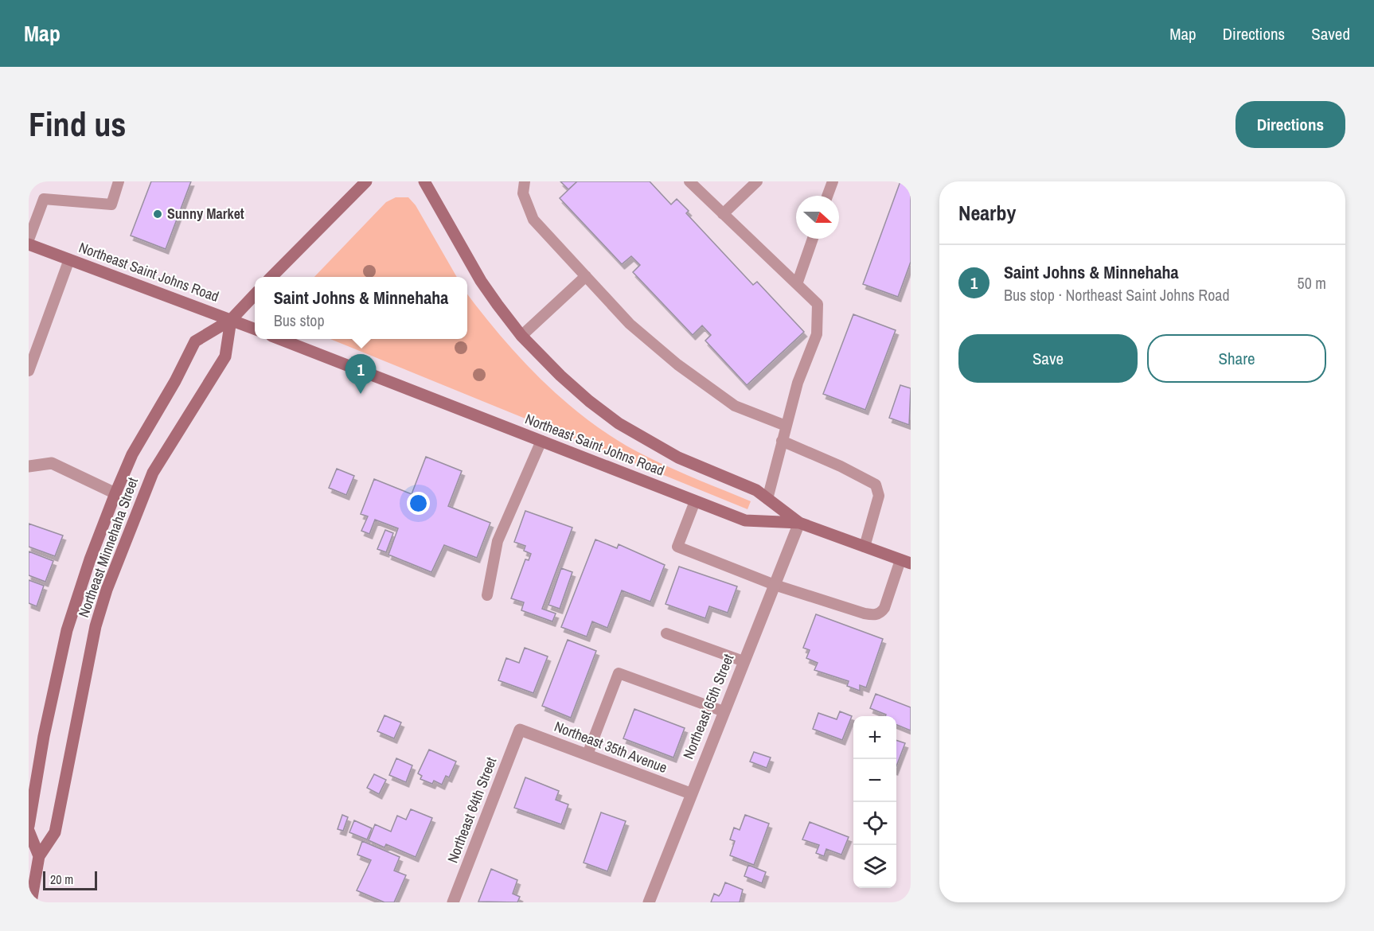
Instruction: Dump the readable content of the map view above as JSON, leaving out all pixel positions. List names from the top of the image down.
{
  "streets": {
    "main road": ["Northeast Saint Johns Road", "Northeast Minnehaha Street"],
    "street": ["Northeast 65th Street", "Northeast 35th Avenue", "Northeast 64th Street"]
  },
  "crossings": [
    ["Northeast Saint Johns Road", "Northeast Minnehaha Street"],
    ["Northeast Saint Johns Road", "Northeast 65th Street"],
    ["Northeast 65th Street", "Northeast 35th Avenue"],
    ["Northeast 35th Avenue", "Northeast 64th Street"]
  ],
  "places": ["Sunny Market"],
  "scale_bar": "20 m",
  "north": "right",
  "page": {
    "header": "Map",
    "nav": ["Map", "Directions", "Saved"],
    "buttons": [
      "Directions",
      ["Save", "Share"]
    ],
    "title": "Find us",
    "heading": "Nearby",
    "list": [
      {
        "mark": "1",
        "name": "Saint Johns & Minnehaha",
        "note": "Bus stop · Northeast Saint Johns Road",
        "value": "50 m"
      }
    ],
    "popup": ["Saint Johns & Minnehaha", "Bus stop"],
    "pins": "1",
    "map_buttons": ["+", "−"],
    "scale": "20 m"
  }
}
